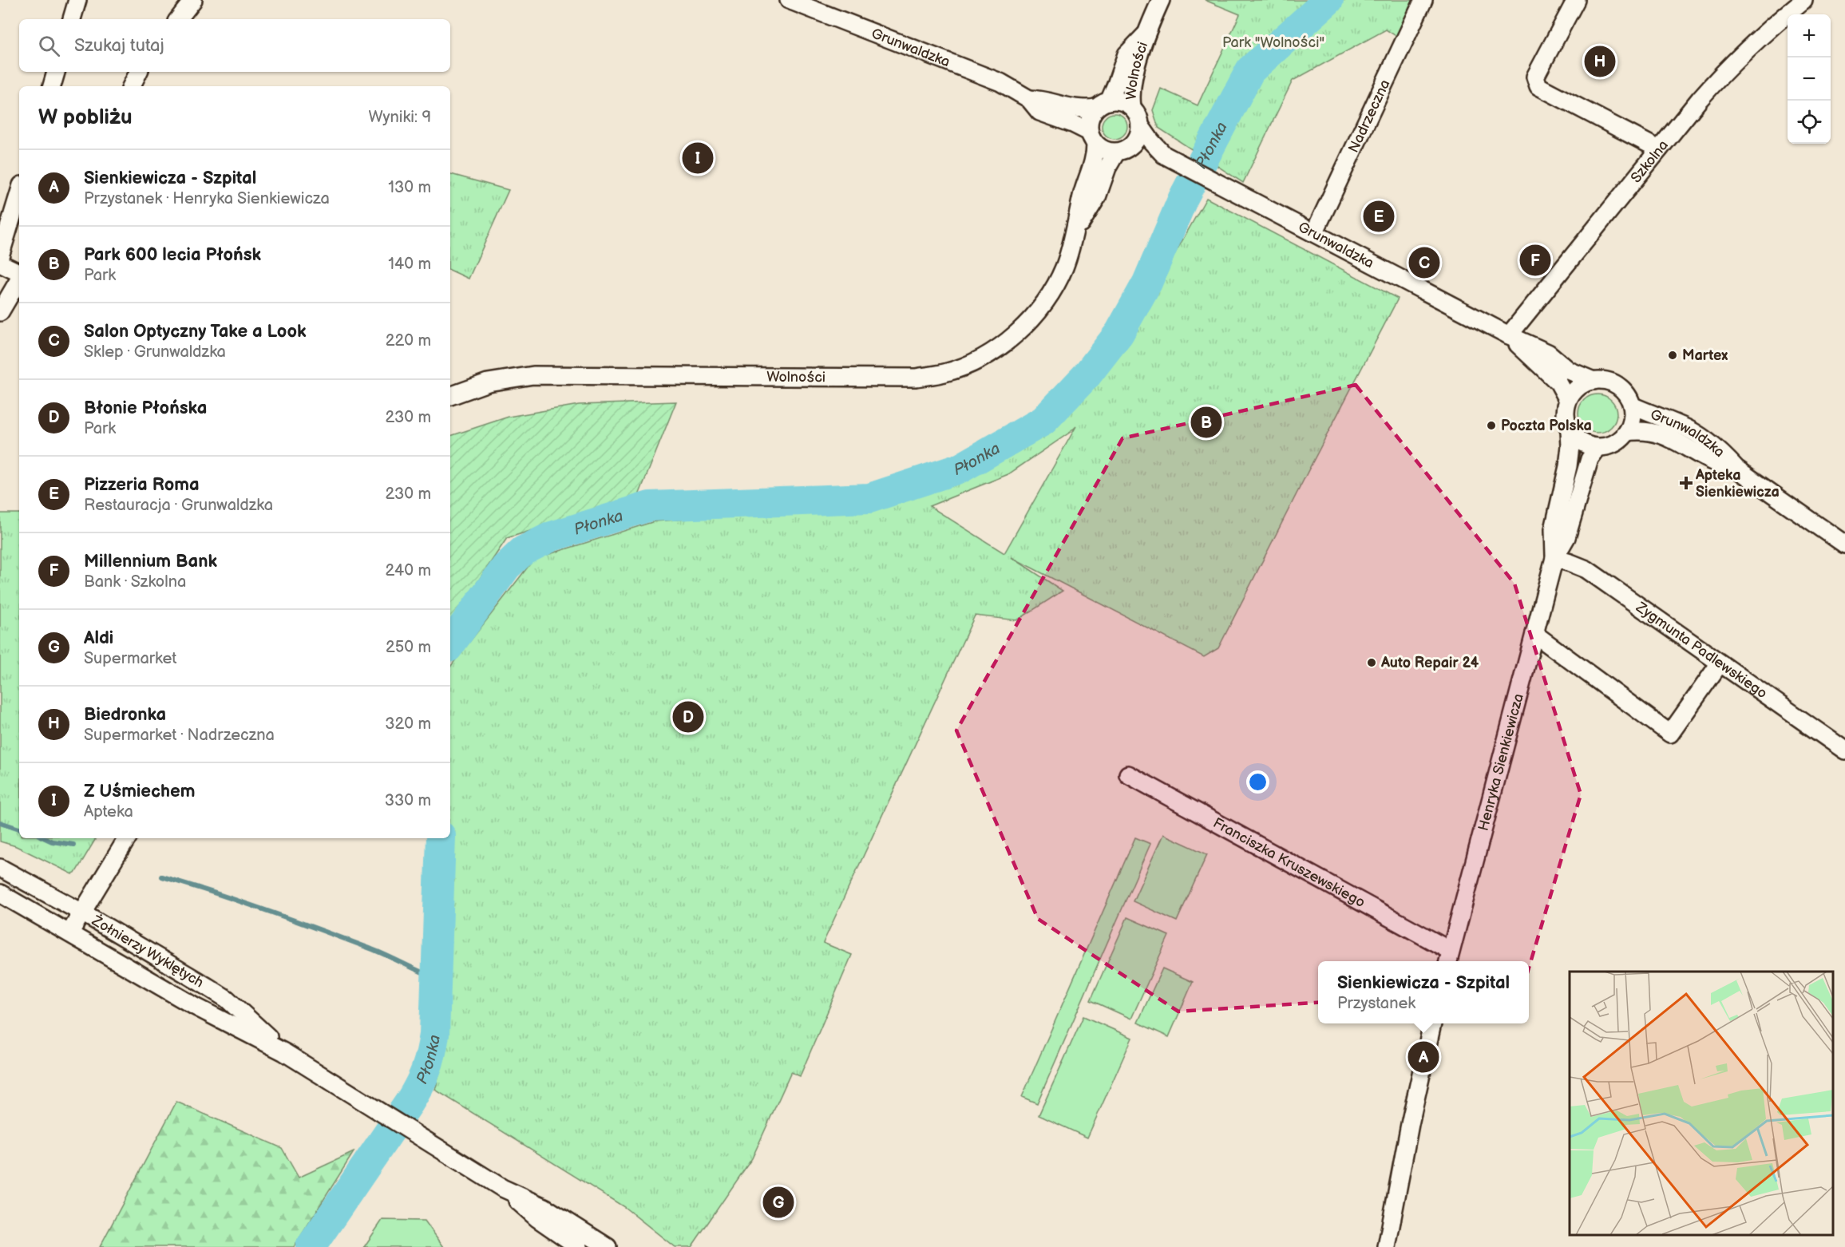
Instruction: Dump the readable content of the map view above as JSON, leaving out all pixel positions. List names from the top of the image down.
{
  "streets": {
    "street": [
      "Grunwaldzka",
      "Wolności",
      "Nadrzeczna",
      "Szkolna",
      "Zygmunta Padlewskiego",
      "Henryka Sienkiewicza",
      "Franciszka Kruszewskiego",
      "Żołnierzy Wyklętych"
    ]
  },
  "crossings": [
    ["Grunwaldzka", "Wolności"],
    ["Grunwaldzka", "Nadrzeczna"],
    ["Grunwaldzka", "Szkolna"],
    ["Grunwaldzka", "Henryka Sienkiewicza"],
    ["Zygmunta Padlewskiego", "Henryka Sienkiewicza"],
    ["Henryka Sienkiewicza", "Franciszka Kruszewskiego"]
  ],
  "water": ["Płonka"],
  "parks": ["Park \"Wolności\""],
  "places": {
    "other": ["Martex", "Poczta Polska", "Auto Repair 24"],
    "health": ["Apteka Sienkiewicza"]
  },
  "page": {
    "map_buttons": ["+", "−"],
    "search": "Szukaj tutaj",
    "pins": [
      "H",
      "I",
      "E",
      "F",
      "C",
      "B",
      "D",
      "A",
      "G"
    ],
    "heading": ["W pobliżu", "Wyniki: 9"],
    "list": [
      {
        "mark": "A",
        "name": "Sienkiewicza - Szpital",
        "note": "Przystanek · Henryka Sienkiewicza",
        "value": "130 m"
      },
      {
        "mark": "B",
        "name": "Park 600 lecia Płońsk",
        "note": "Park",
        "value": "140 m"
      },
      {
        "mark": "C",
        "name": "Salon Optyczny Take a Look",
        "note": "Sklep · Grunwaldzka",
        "value": "220 m"
      },
      {
        "mark": "D",
        "name": "Błonie Płońska",
        "note": "Park",
        "value": "230 m"
      },
      {
        "mark": "E",
        "name": "Pizzeria Roma",
        "note": "Restauracja · Grunwaldzka",
        "value": "230 m"
      },
      {
        "mark": "F",
        "name": "Millennium Bank",
        "note": "Bank · Szkolna",
        "value": "240 m"
      },
      {
        "mark": "G",
        "name": "Aldi",
        "note": "Supermarket",
        "value": "250 m"
      },
      {
        "mark": "H",
        "name": "Biedronka",
        "note": "Supermarket · Nadrzeczna",
        "value": "320 m"
      },
      {
        "mark": "I",
        "name": "Z Uśmiechem",
        "note": "Apteka",
        "value": "330 m"
      }
    ],
    "popup": ["Sienkiewicza - Szpital", "Przystanek"]
  }
}
